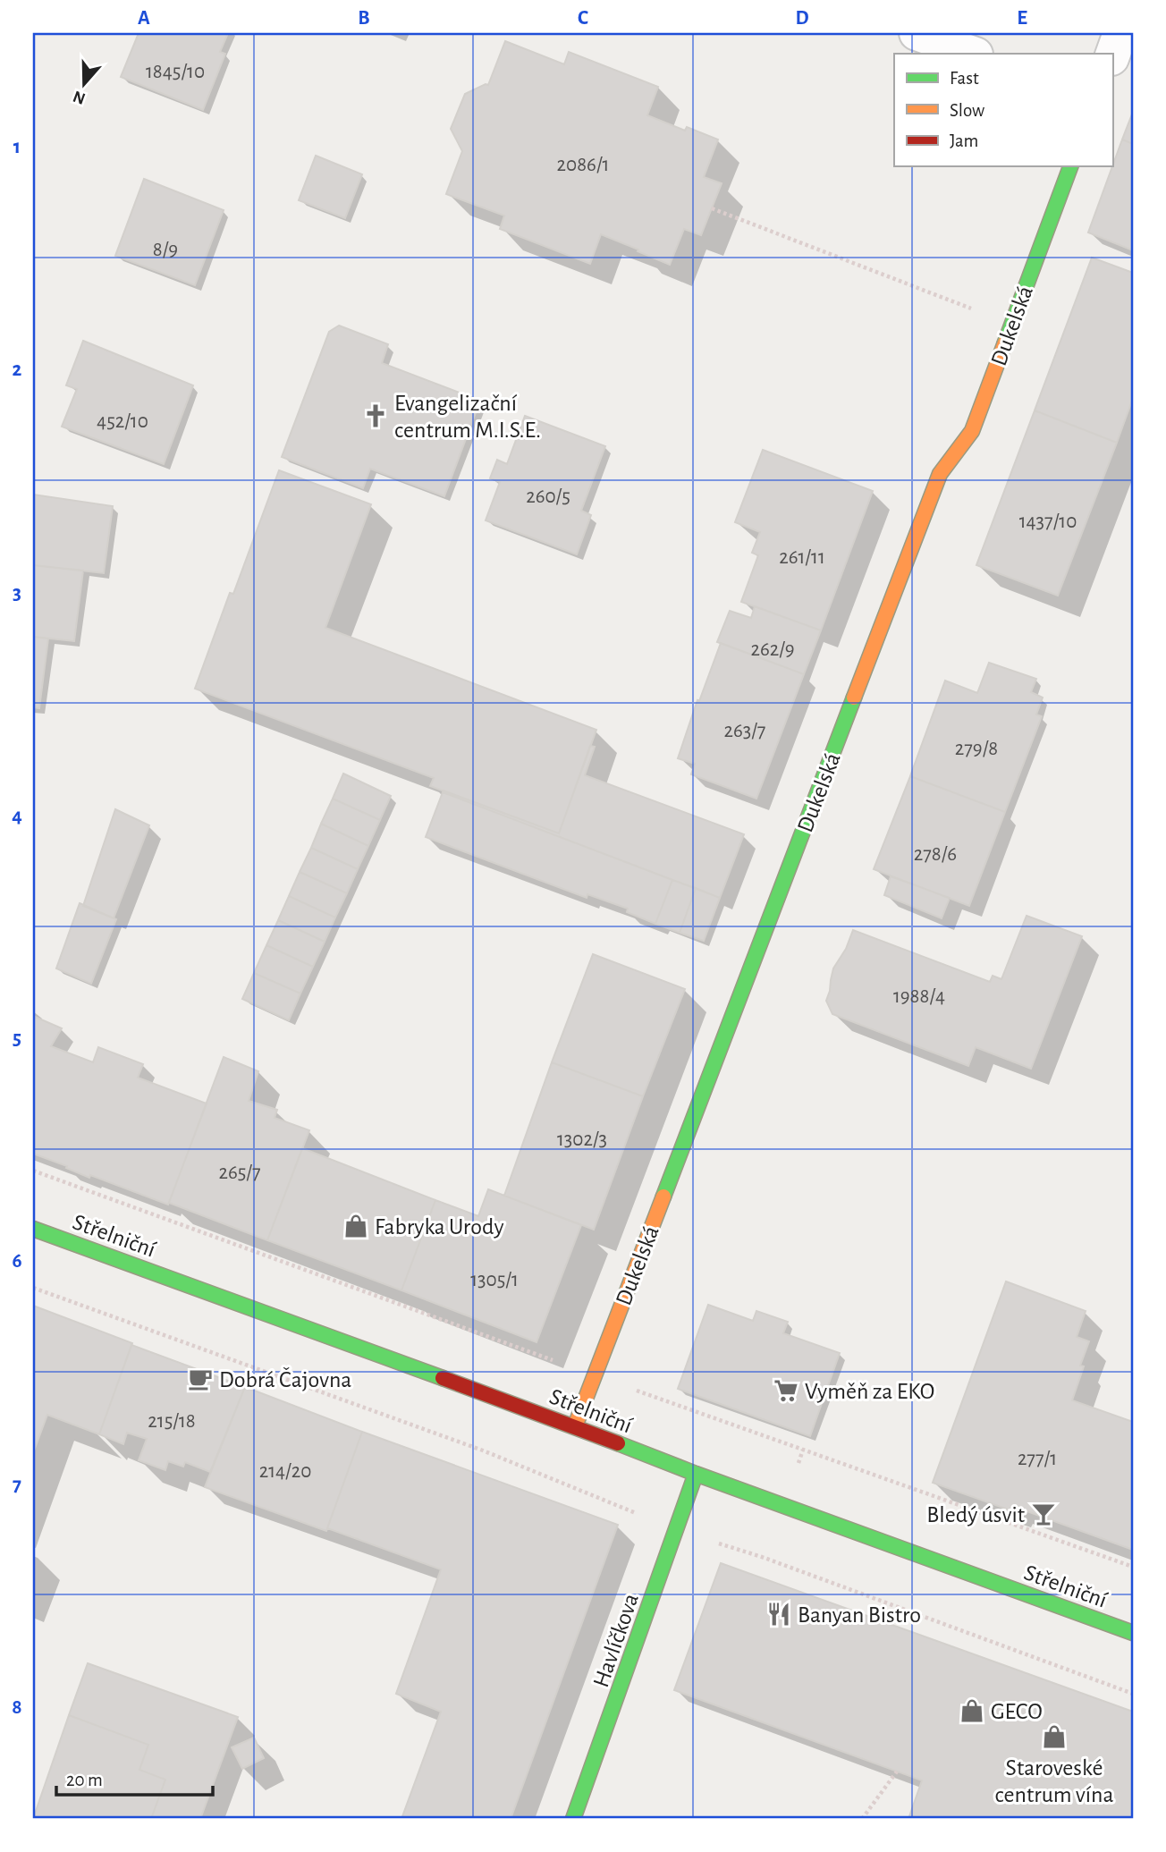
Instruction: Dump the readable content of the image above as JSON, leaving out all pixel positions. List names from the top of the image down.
{
  "streets": {
    "street": ["Dukelská", "Střelniční", "Havlíčkova"]
  },
  "crossings": [
    ["Dukelská", "Střelniční"],
    ["Střelniční", "Havlíčkova"]
  ],
  "places": {
    "church": ["Evangelizační centrum M.I.S.E."],
    "shop": ["Fabryka Urody", "GECO", "Staroveské centrum vína"],
    "cafe": ["Dobrá Čajovna"],
    "supermarket": ["Vyměň za EKO"],
    "bar": ["Bledý úsvit"],
    "restaurant": ["Banyan Bistro"]
  },
  "house_numbers": [
    "1845/10",
    "2086/1",
    "8/9",
    "452/10",
    "260/5",
    "1437/10",
    "261/11",
    "262/9",
    "263/7",
    "279/8",
    "278/6",
    "1988/4",
    "1302/3",
    "265/7",
    "1305/1",
    "215/18",
    "277/1",
    "214/20"
  ],
  "legend": ["Fast", "Slow", "Jam"],
  "scale_bar": "20 m",
  "north": "bottom",
  "grid": {
    "columns": [
      "A",
      "B",
      "C",
      "D",
      "E"
    ],
    "rows": [
      "1",
      "2",
      "3",
      "4",
      "5",
      "6",
      "7",
      "8"
    ]
  }
}
